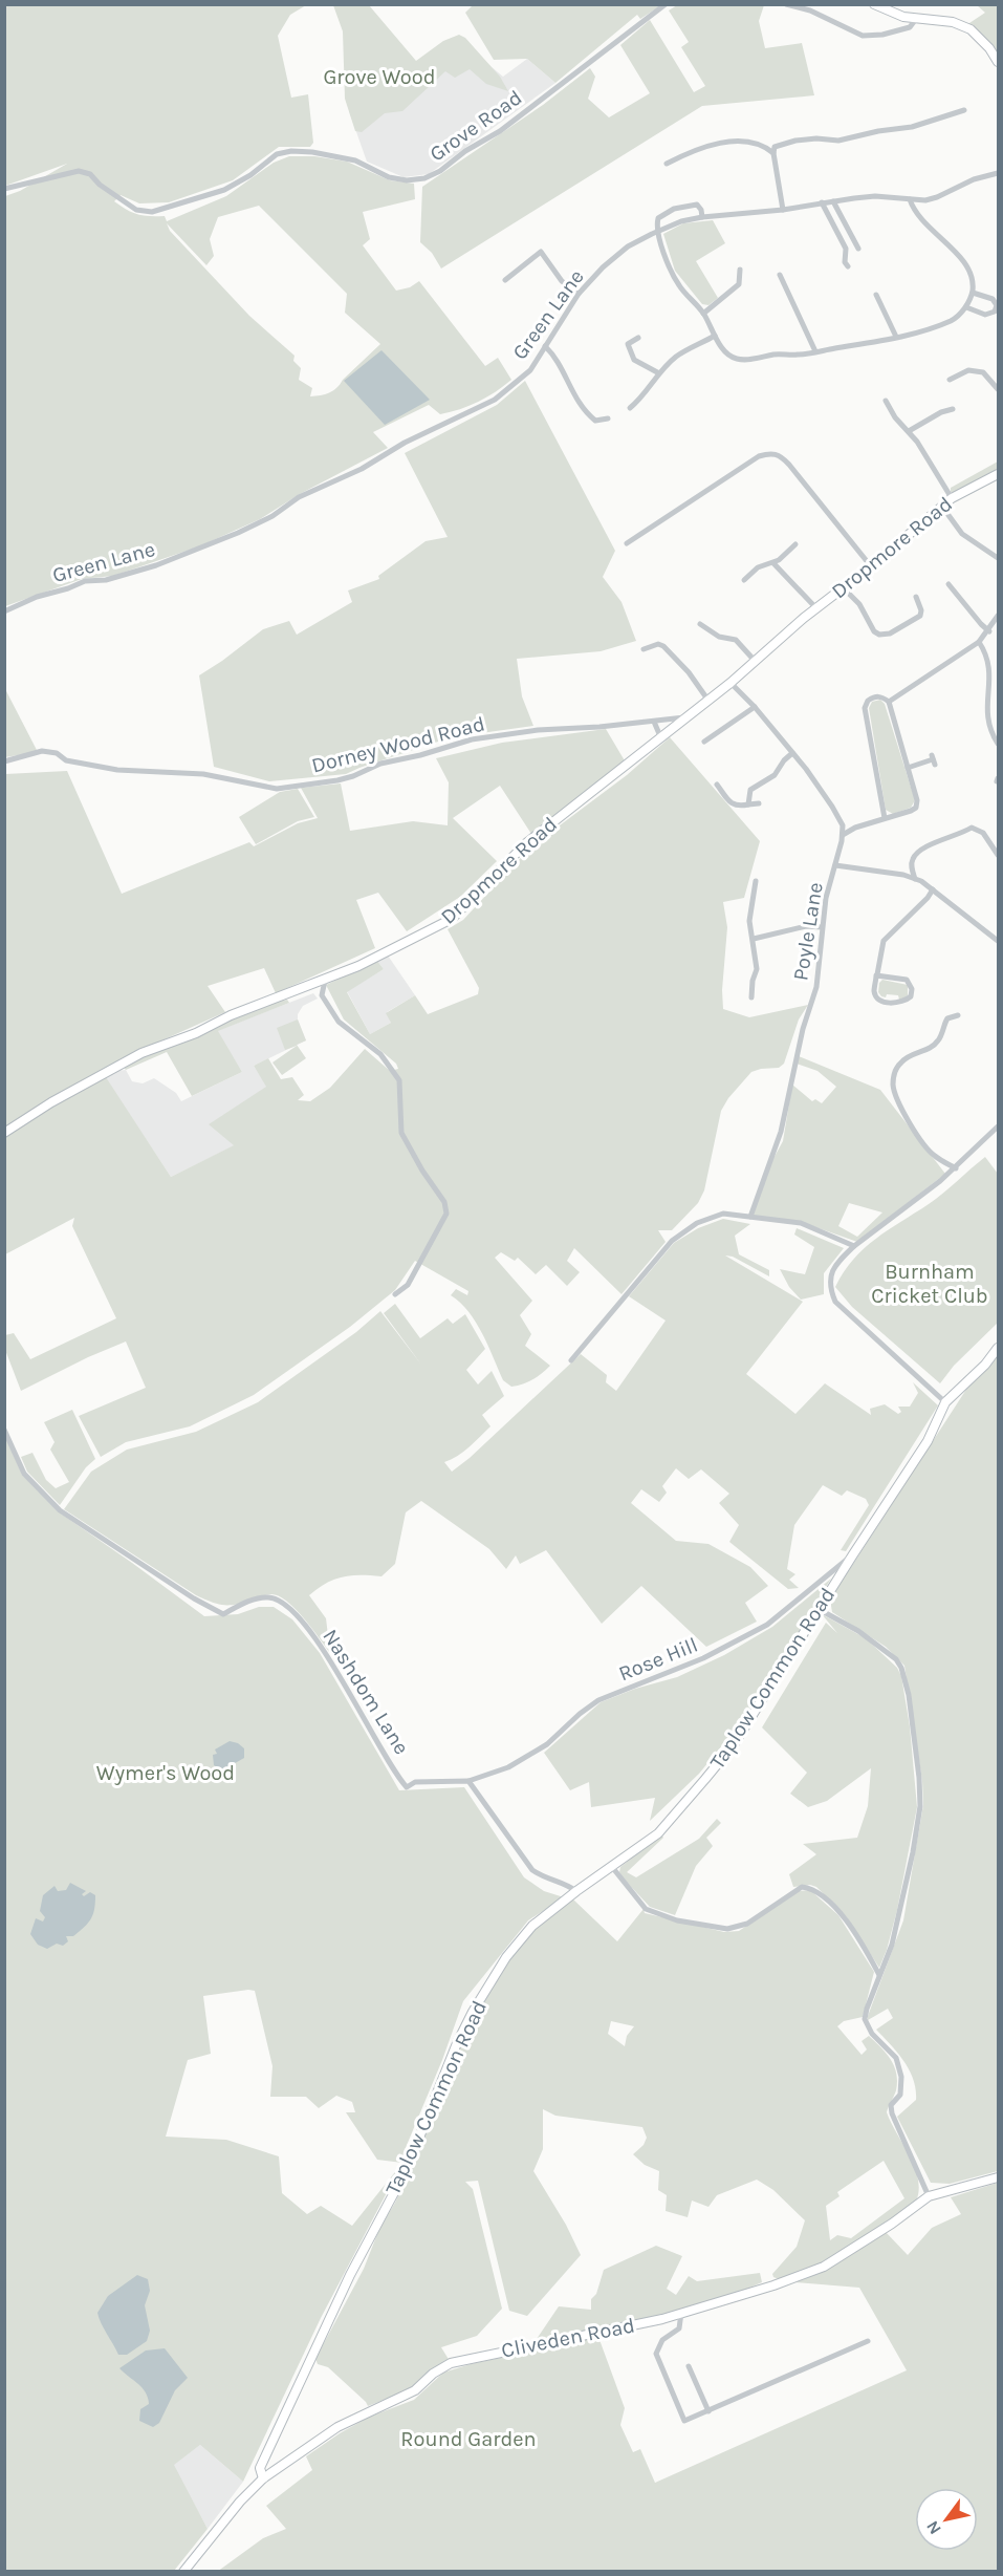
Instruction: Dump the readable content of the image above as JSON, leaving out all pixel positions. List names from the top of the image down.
{
  "streets": {
    "street": [
      "Grove Road",
      "Green Lane",
      "Dropmore Road",
      "Dorney Wood Road",
      "Poyle Lane",
      "Rose Hill",
      "Taplow Common Road",
      "Nashdom Lane",
      "Cliveden Road"
    ]
  },
  "crossings": [
    ["Dropmore Road", "Dorney Wood Road"],
    ["Rose Hill", "Taplow Common Road"],
    ["Rose Hill", "Nashdom Lane"],
    ["Taplow Common Road", "Cliveden Road"]
  ],
  "parks": [
    "Grove Wood",
    "Burnham Cricket Club",
    "Wymer's Wood",
    "Round Garden"
  ],
  "north": "bottom left"
}
